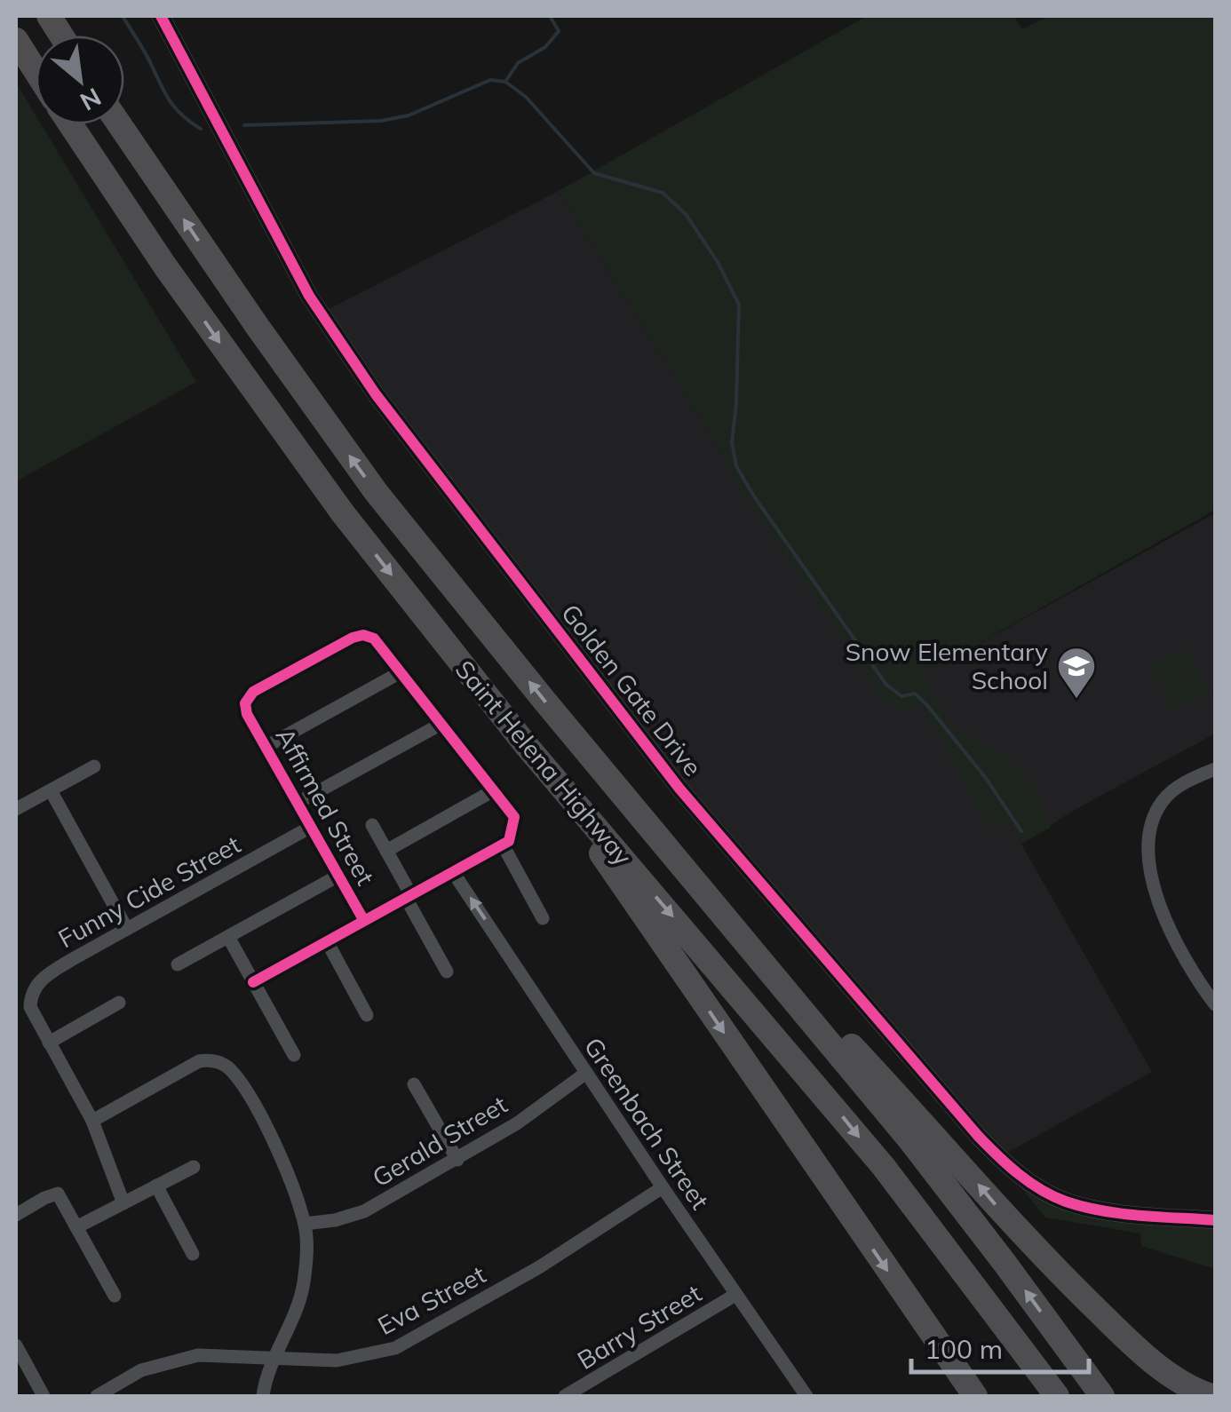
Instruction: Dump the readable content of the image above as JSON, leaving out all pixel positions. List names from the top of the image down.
{
  "streets": {
    "highway": ["Saint Helena Highway"],
    "street": [
      "Golden Gate Drive",
      "Affirmed Street",
      "Funny Cide Street",
      "Greenbach Street",
      "Gerald Street",
      "Eva Street",
      "Barry Street"
    ]
  },
  "crossings": [
    ["Affirmed Street", "Funny Cide Street"],
    ["Greenbach Street", "Gerald Street"],
    ["Greenbach Street", "Eva Street"],
    ["Greenbach Street", "Barry Street"]
  ],
  "places": {
    "school or university": ["Snow Elementary School"]
  },
  "scale_bar": "100 m",
  "north": "bottom right"
}
